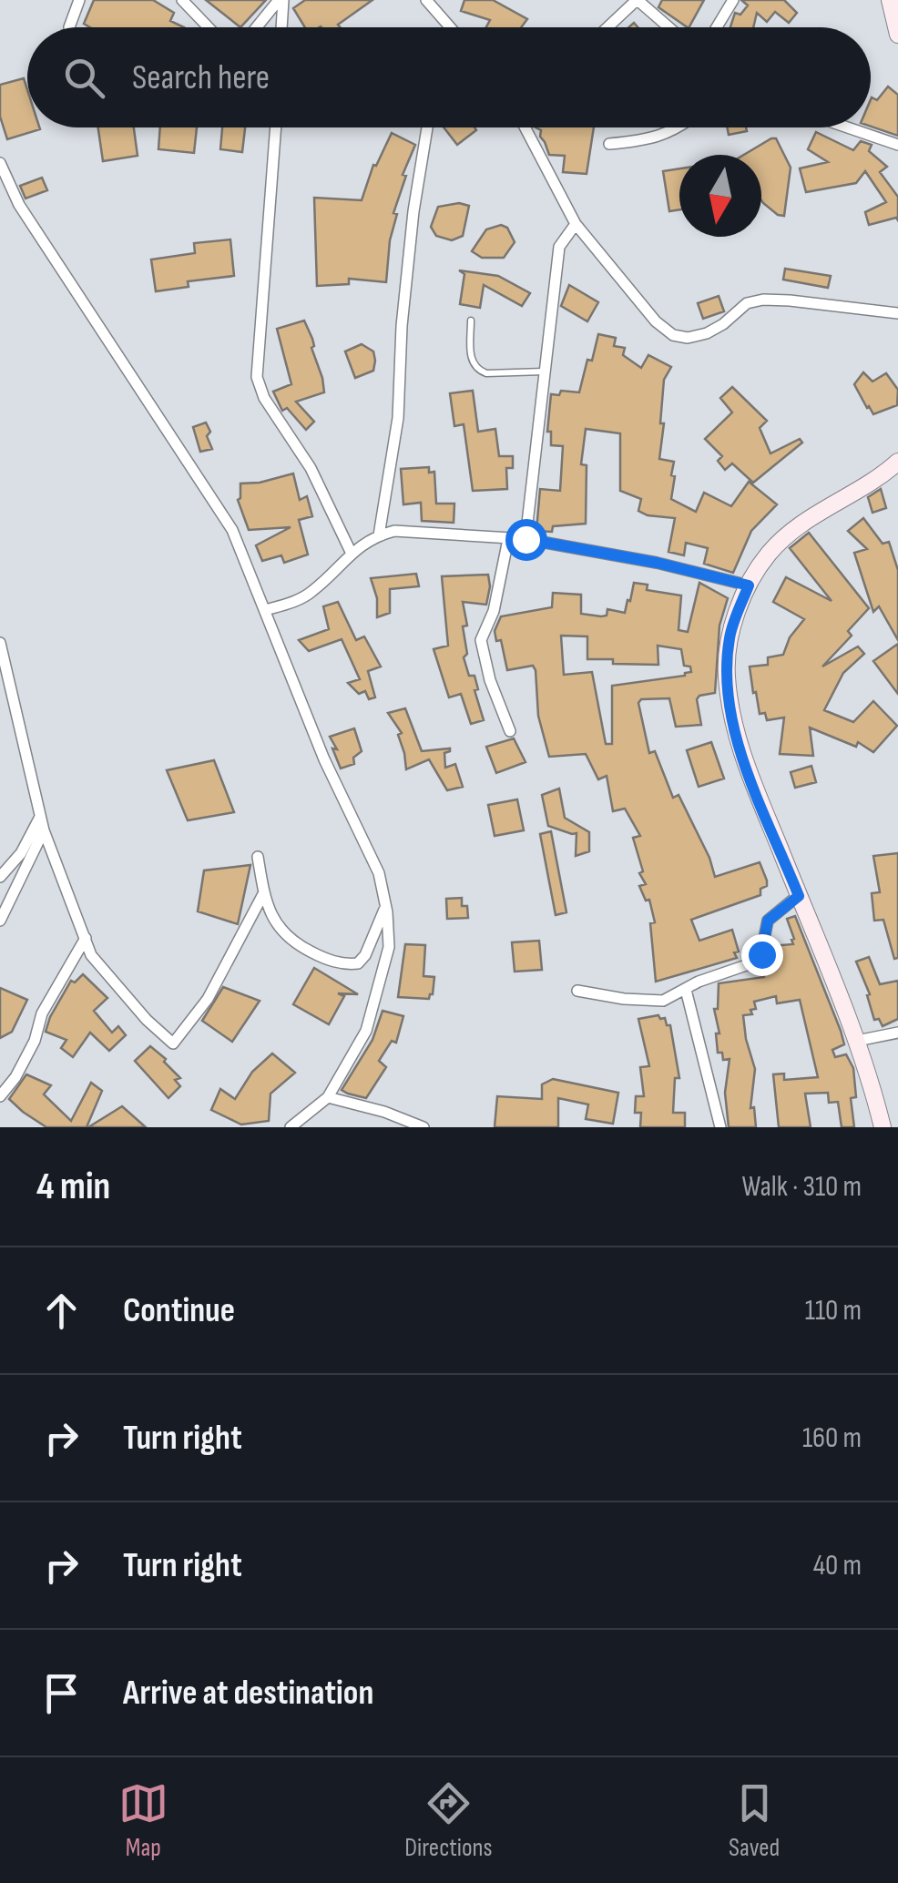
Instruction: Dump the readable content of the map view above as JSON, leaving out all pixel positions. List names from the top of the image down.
{
  "north": "bottom",
  "page": {
    "search": "Search here",
    "heading": ["4 min", "Walk · 310 m"],
    "list": [
      ["Continue", "110 m"],
      ["Turn right", "160 m"],
      ["Turn right", "40 m"],
      "Arrive at destination"
    ],
    "nav": ["Map", "Directions", "Saved"]
  }
}
